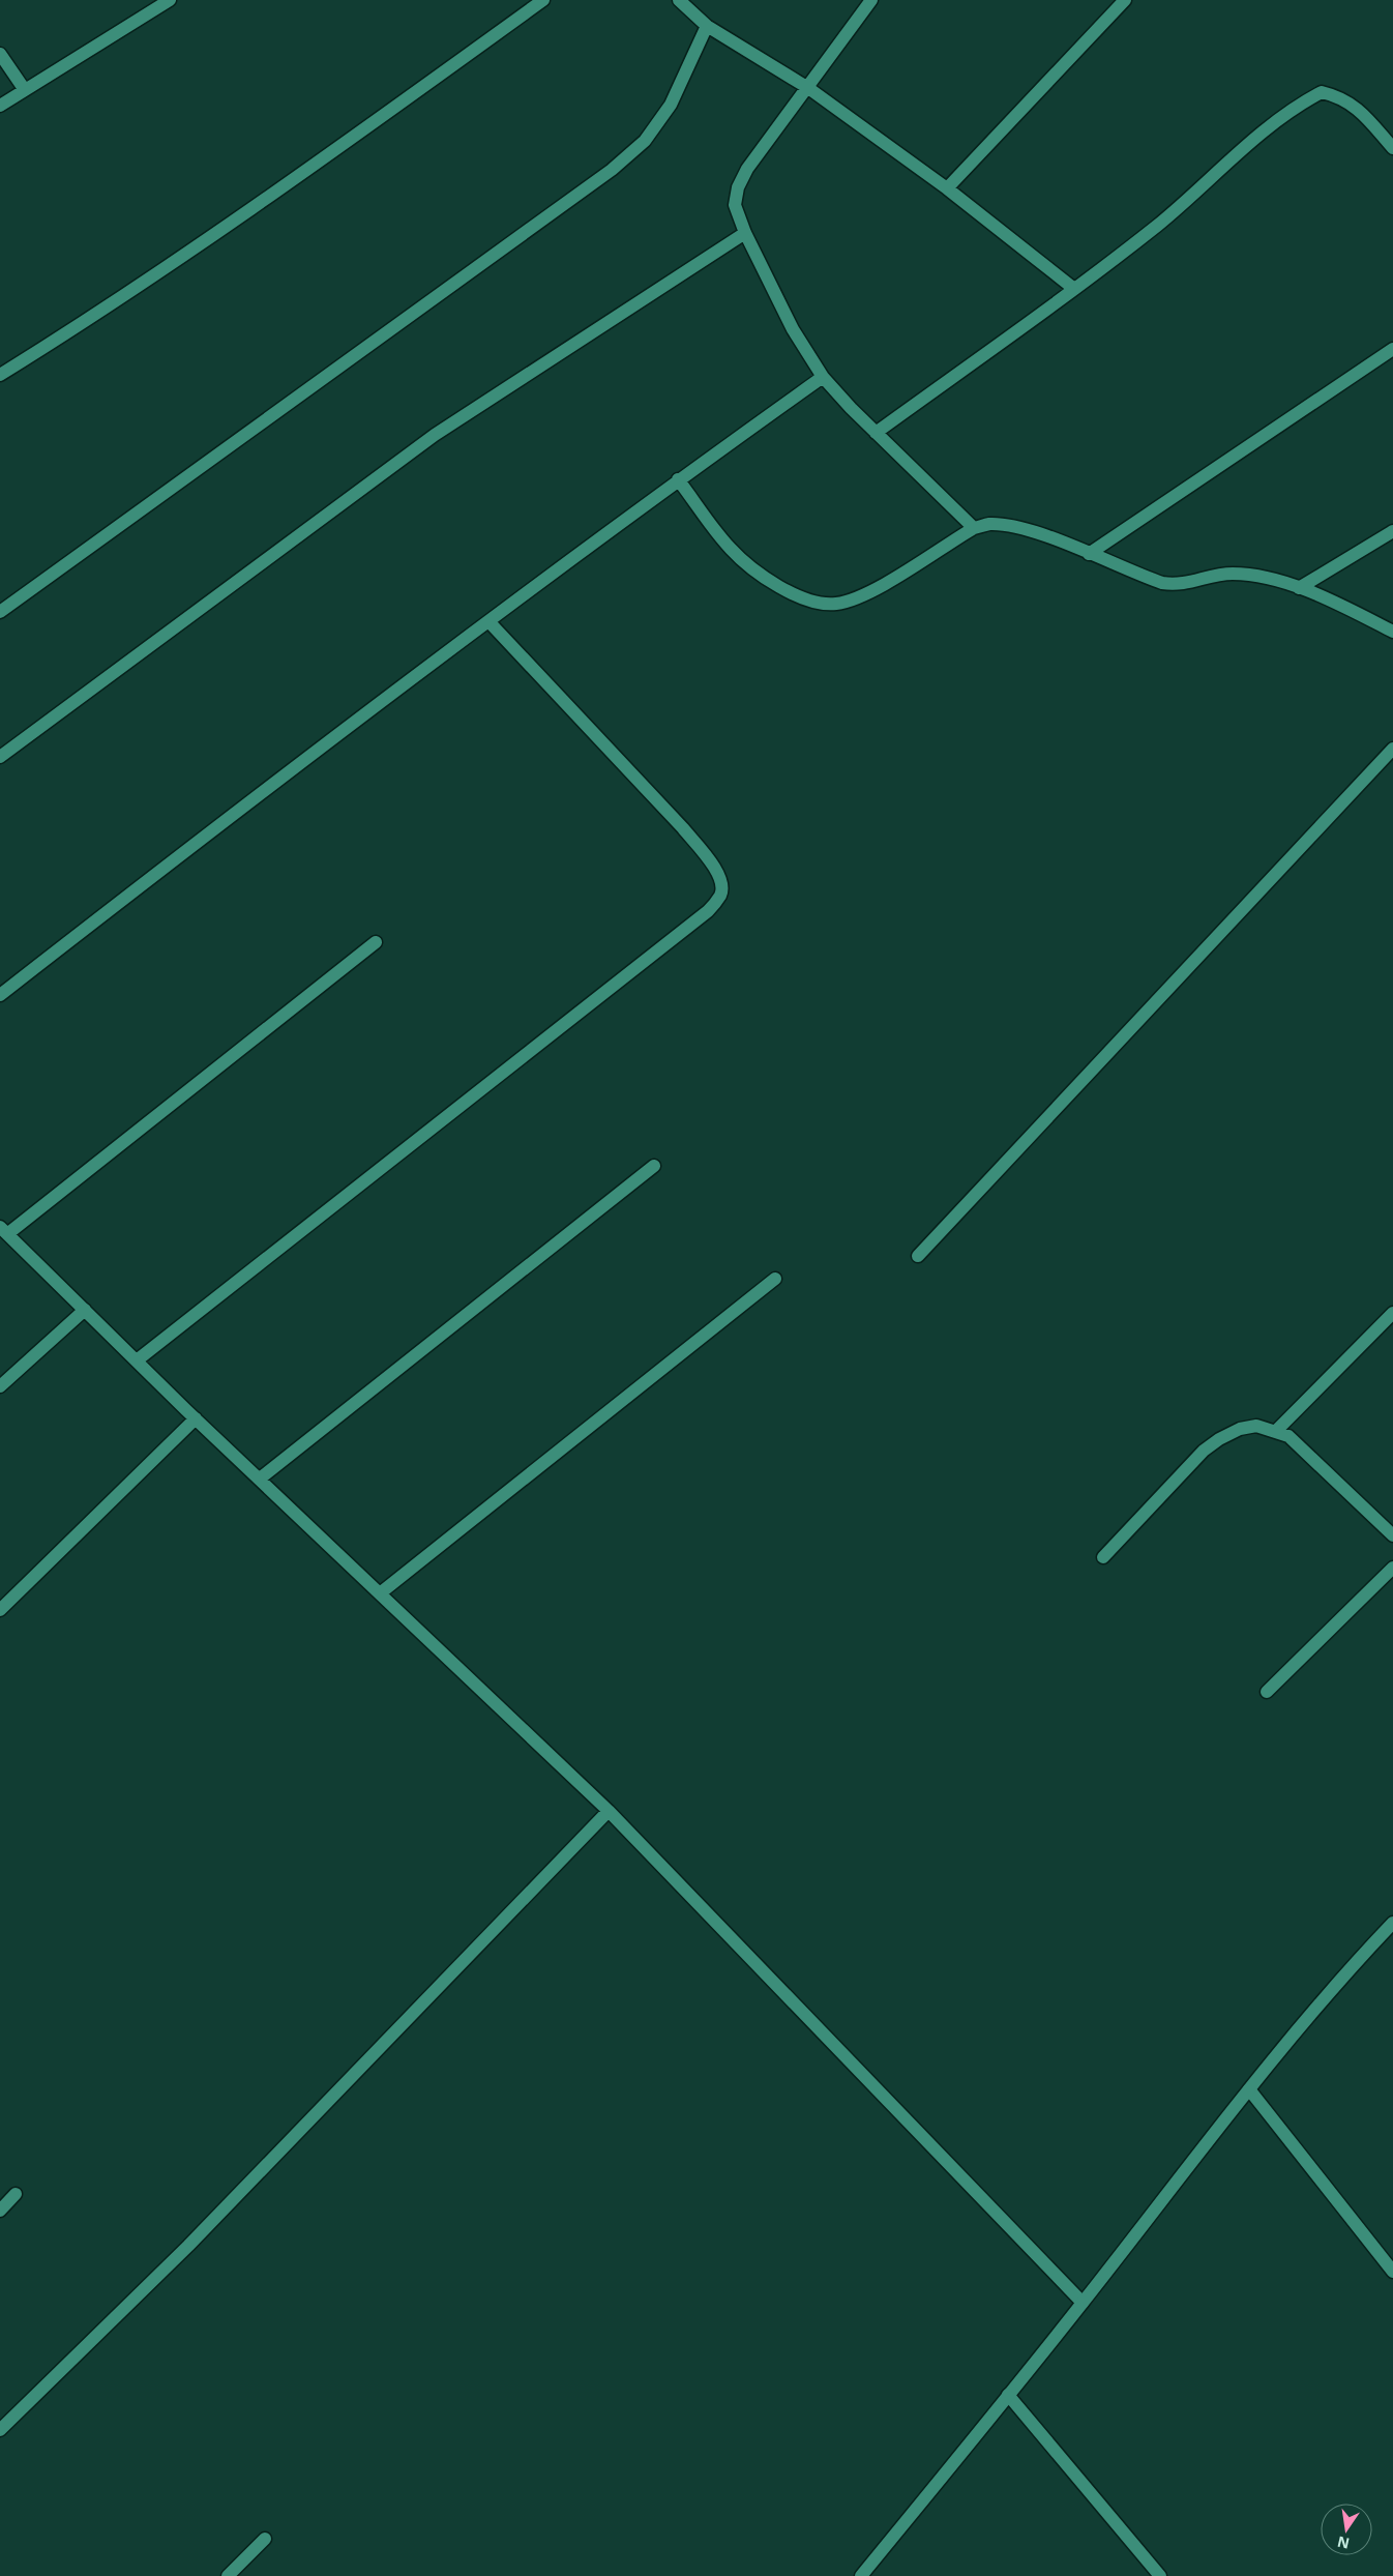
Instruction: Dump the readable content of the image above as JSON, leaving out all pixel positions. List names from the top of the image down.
{
  "north": "bottom"
}
